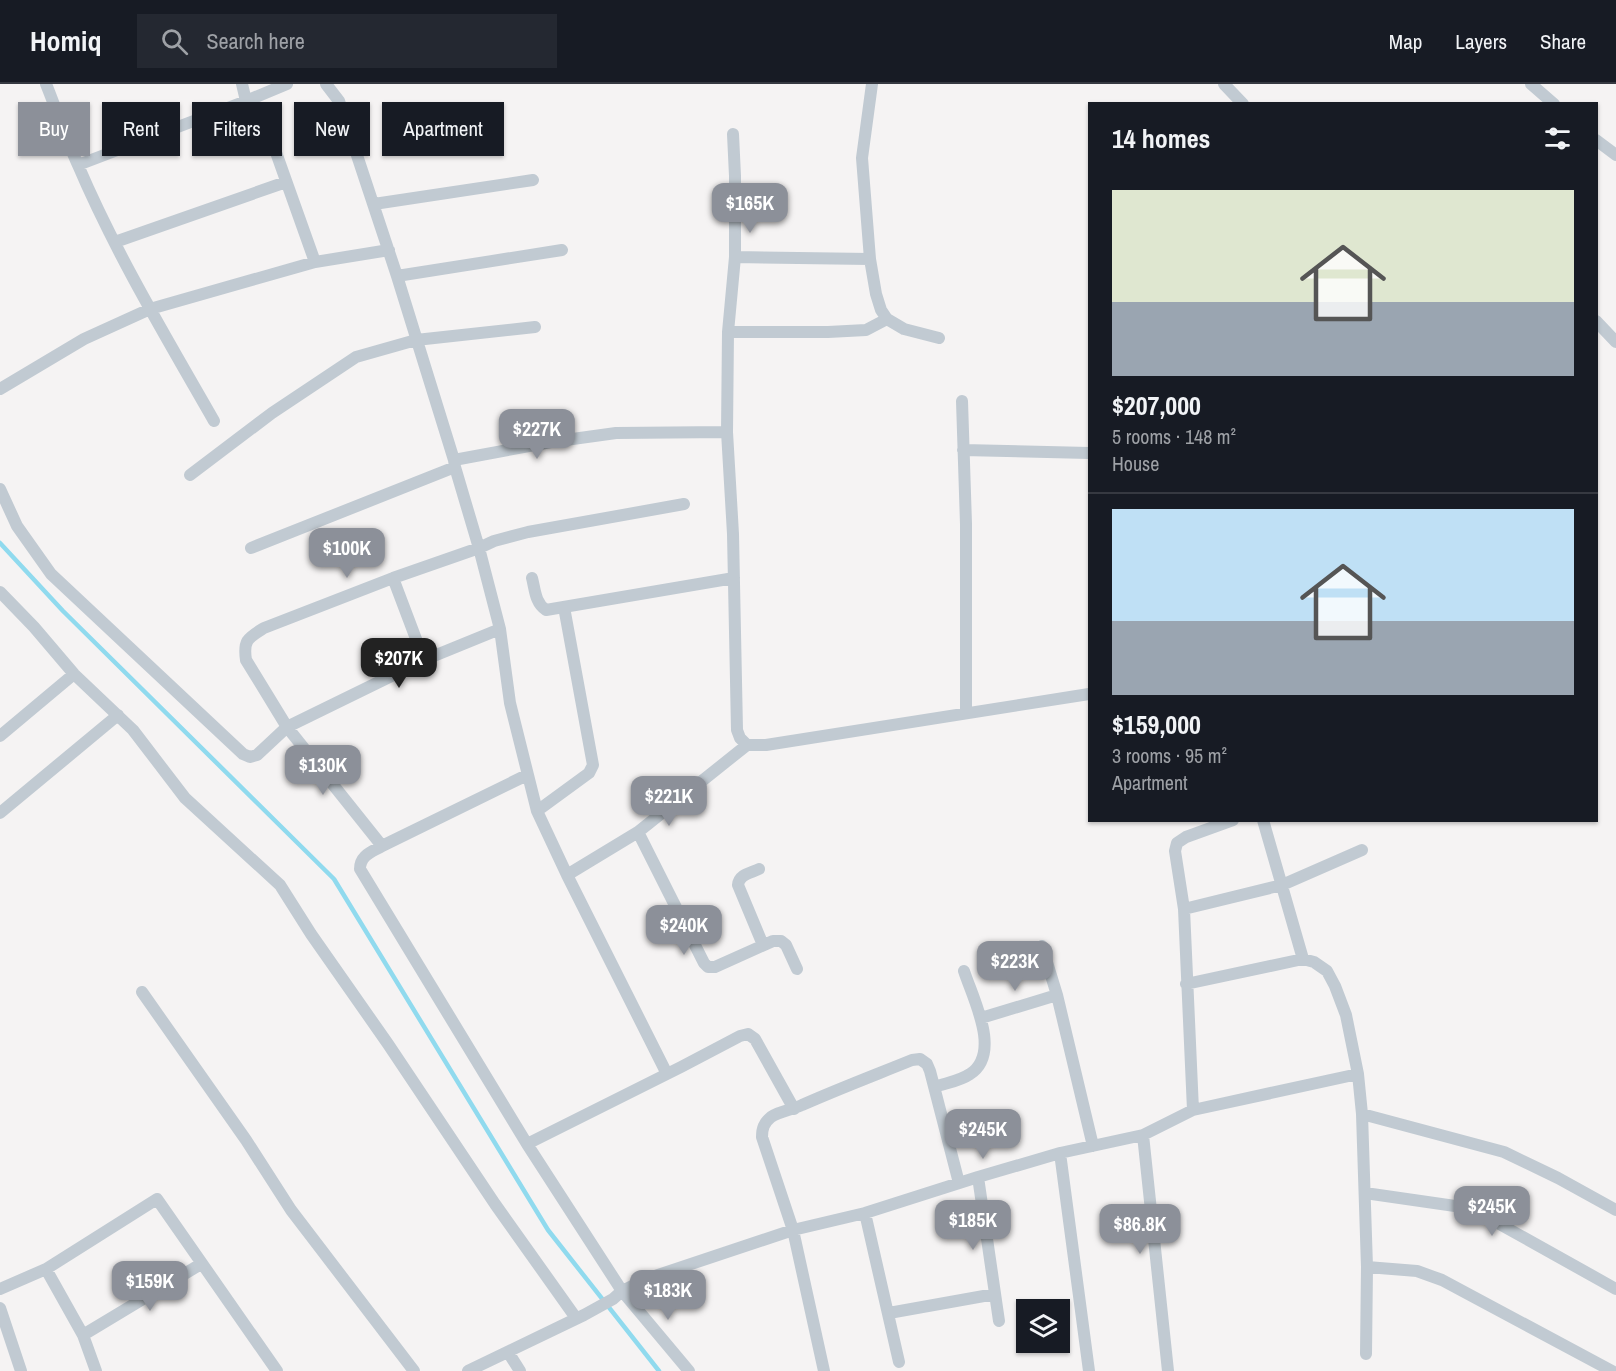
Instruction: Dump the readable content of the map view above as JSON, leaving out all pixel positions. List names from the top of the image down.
{
  "page": {
    "header": "Homiq",
    "search": "Search here",
    "nav": ["Map", "Layers", "Share"],
    "chip": [
      "Buy",
      "Rent",
      "Filters",
      "New",
      "Apartment"
    ],
    "heading": "14 homes",
    "list": [
      {
        "name": "$207,000",
        "note": "5 rooms · 148 m² · House"
      },
      {
        "name": "$159,000",
        "note": "3 rooms · 95 m² · Apartment"
      }
    ],
    "price": [
      "$165K",
      "$227K",
      "$100K",
      "$207K",
      "$130K",
      "$221K",
      "$240K",
      "$223K",
      "$245K",
      "$245K",
      "$185K",
      "$86.8K",
      "$159K",
      "$183K"
    ]
  }
}
